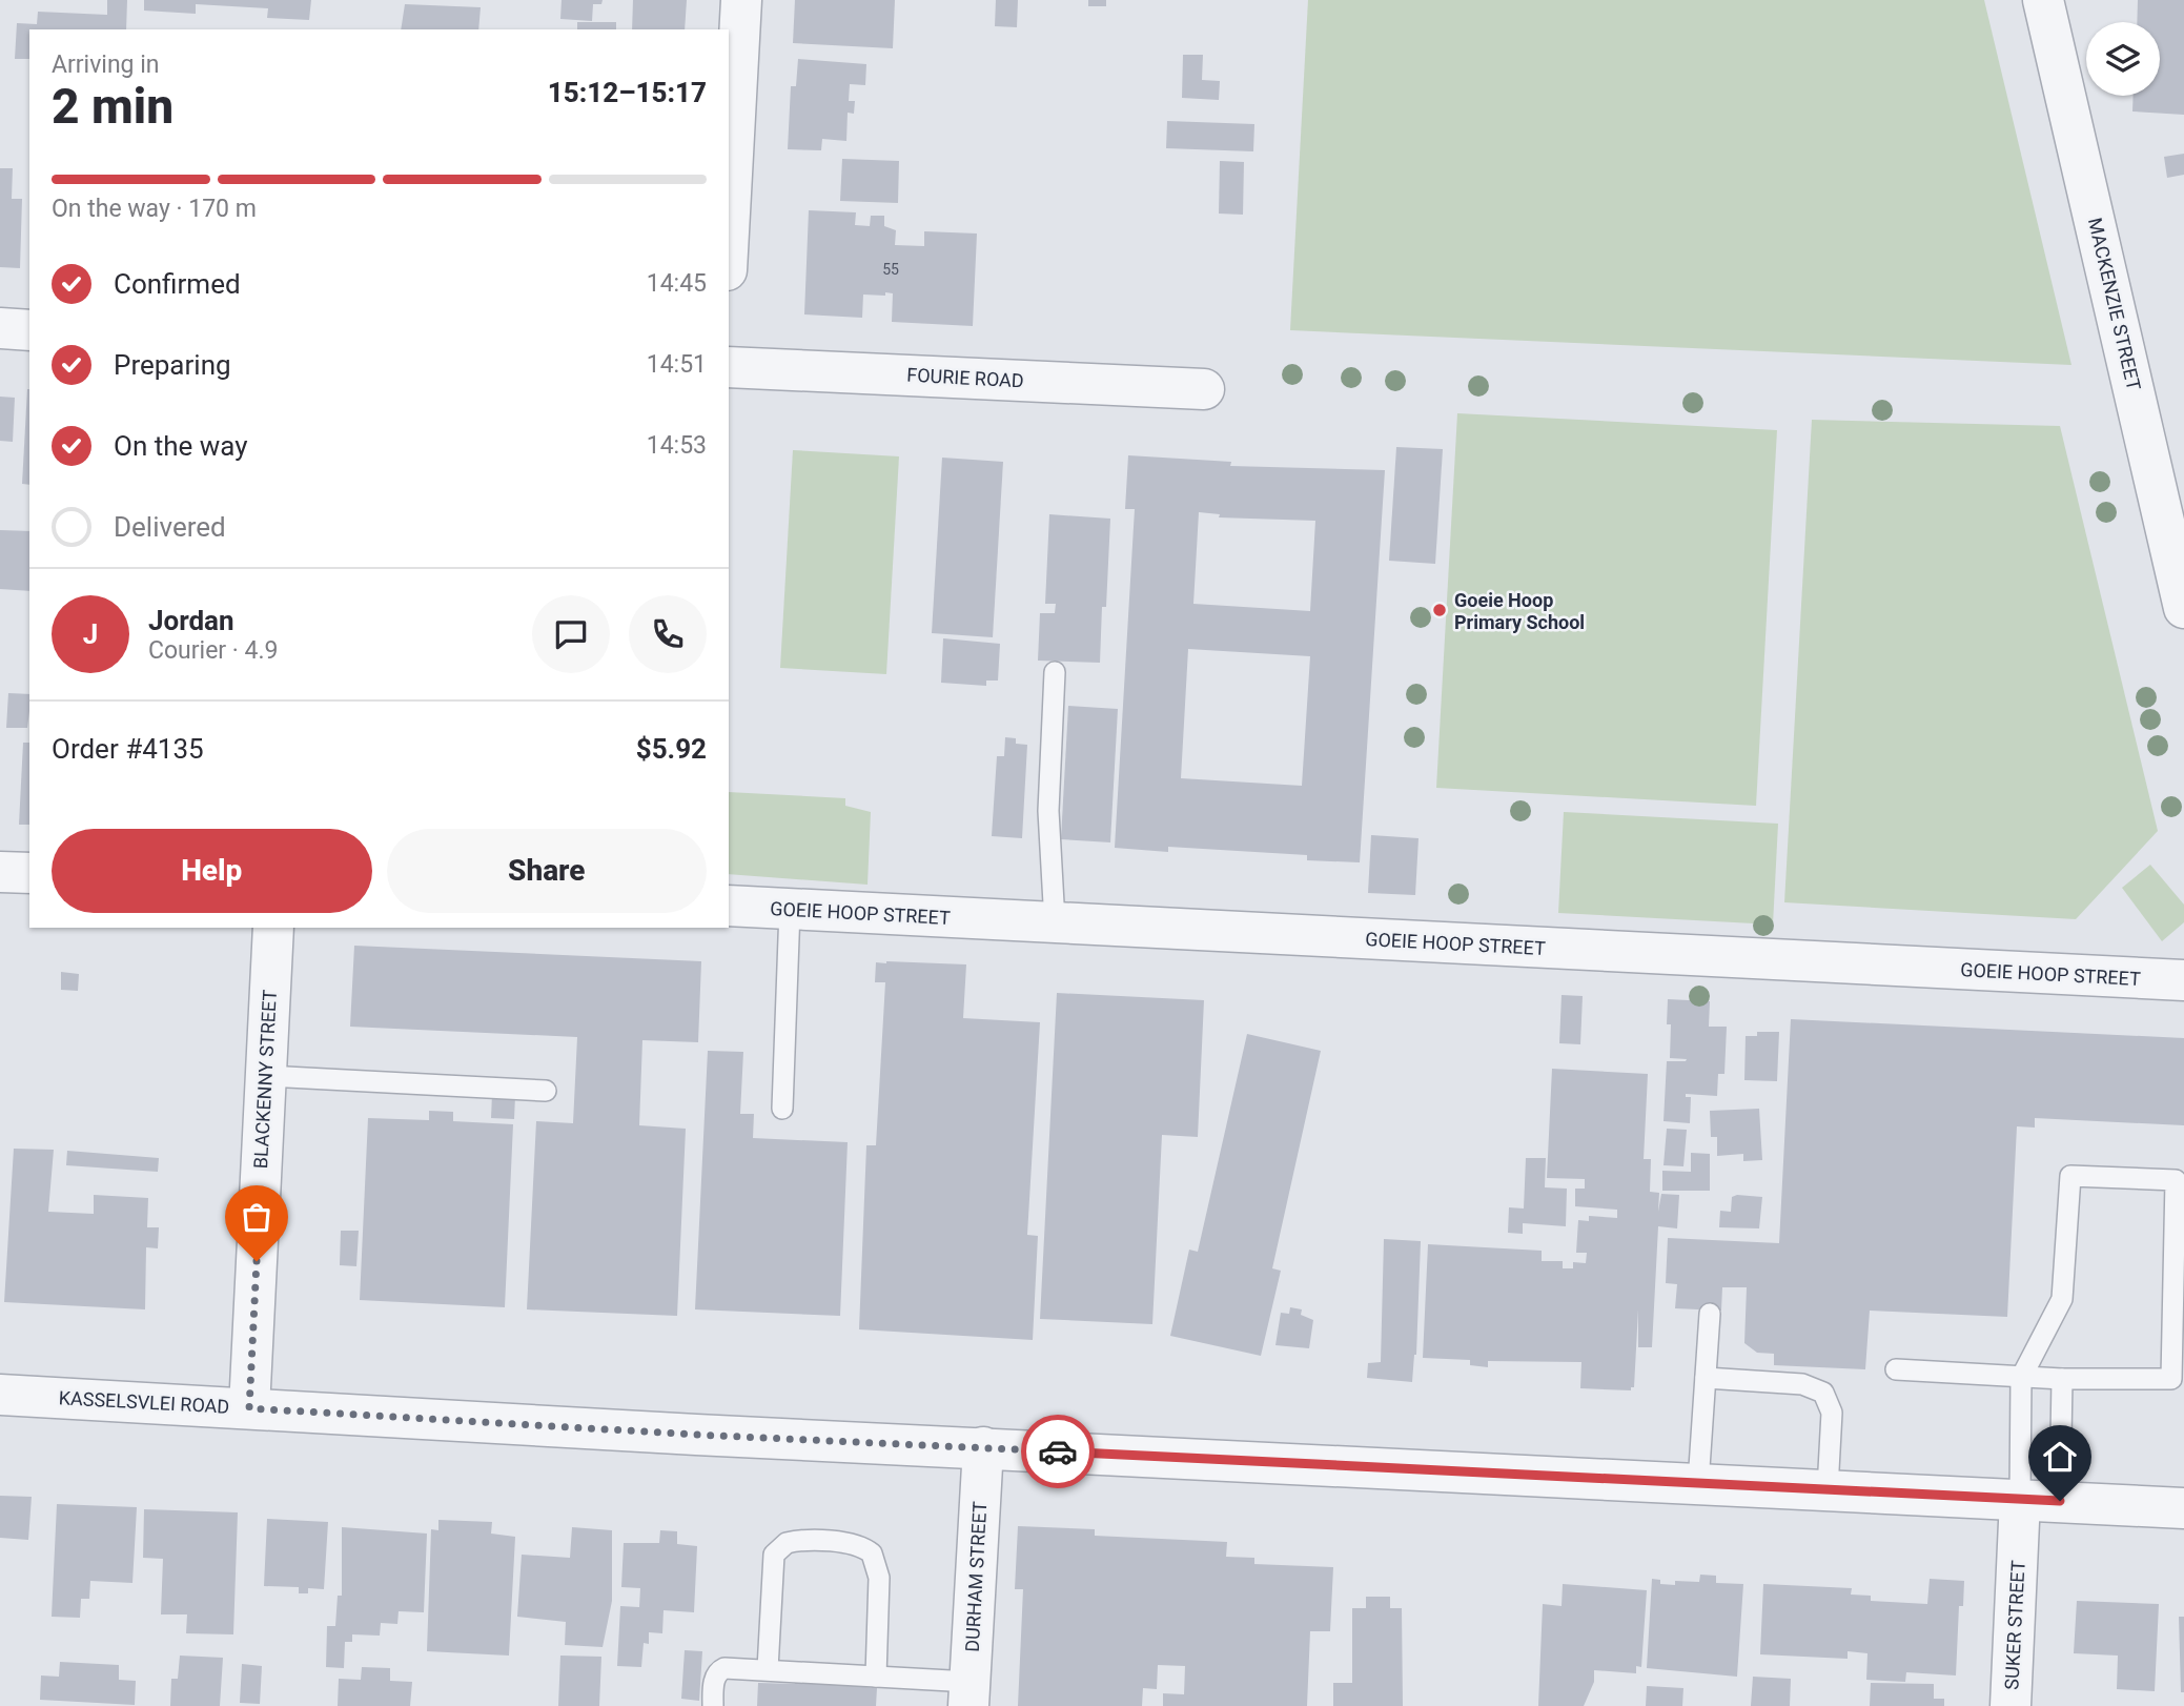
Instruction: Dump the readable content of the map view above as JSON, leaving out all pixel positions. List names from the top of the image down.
{
  "streets": {
    "street": [
      "MACKENZIE STREET",
      "FOURIE ROAD",
      "GOEIE HOOP STREET",
      "BLACKENNY STREET",
      "KASSELSVLEI ROAD",
      "DURHAM STREET",
      "SUKER STREET"
    ]
  },
  "crossings": [
    ["BLACKENNY STREET", "KASSELSVLEI ROAD"],
    ["KASSELSVLEI ROAD", "DURHAM STREET"],
    ["KASSELSVLEI ROAD", "SUKER STREET"]
  ],
  "places": ["Goeie Hoop Primary School"],
  "house_numbers": ["55"],
  "page": {
    "heading": ["2 min", "Arriving in", "15:12–15:17"],
    "panel": [
      "Jordan",
      "Courier · 4.9",
      "Order #4135",
      "$5.92"
    ],
    "bar": "On the way · 170 m",
    "list": [
      ["Confirmed", "14:45"],
      ["Preparing", "14:51"],
      ["On the way", "14:53"],
      "Delivered"
    ],
    "round": "J",
    "buttons": ["Help", "Share"]
  }
}
